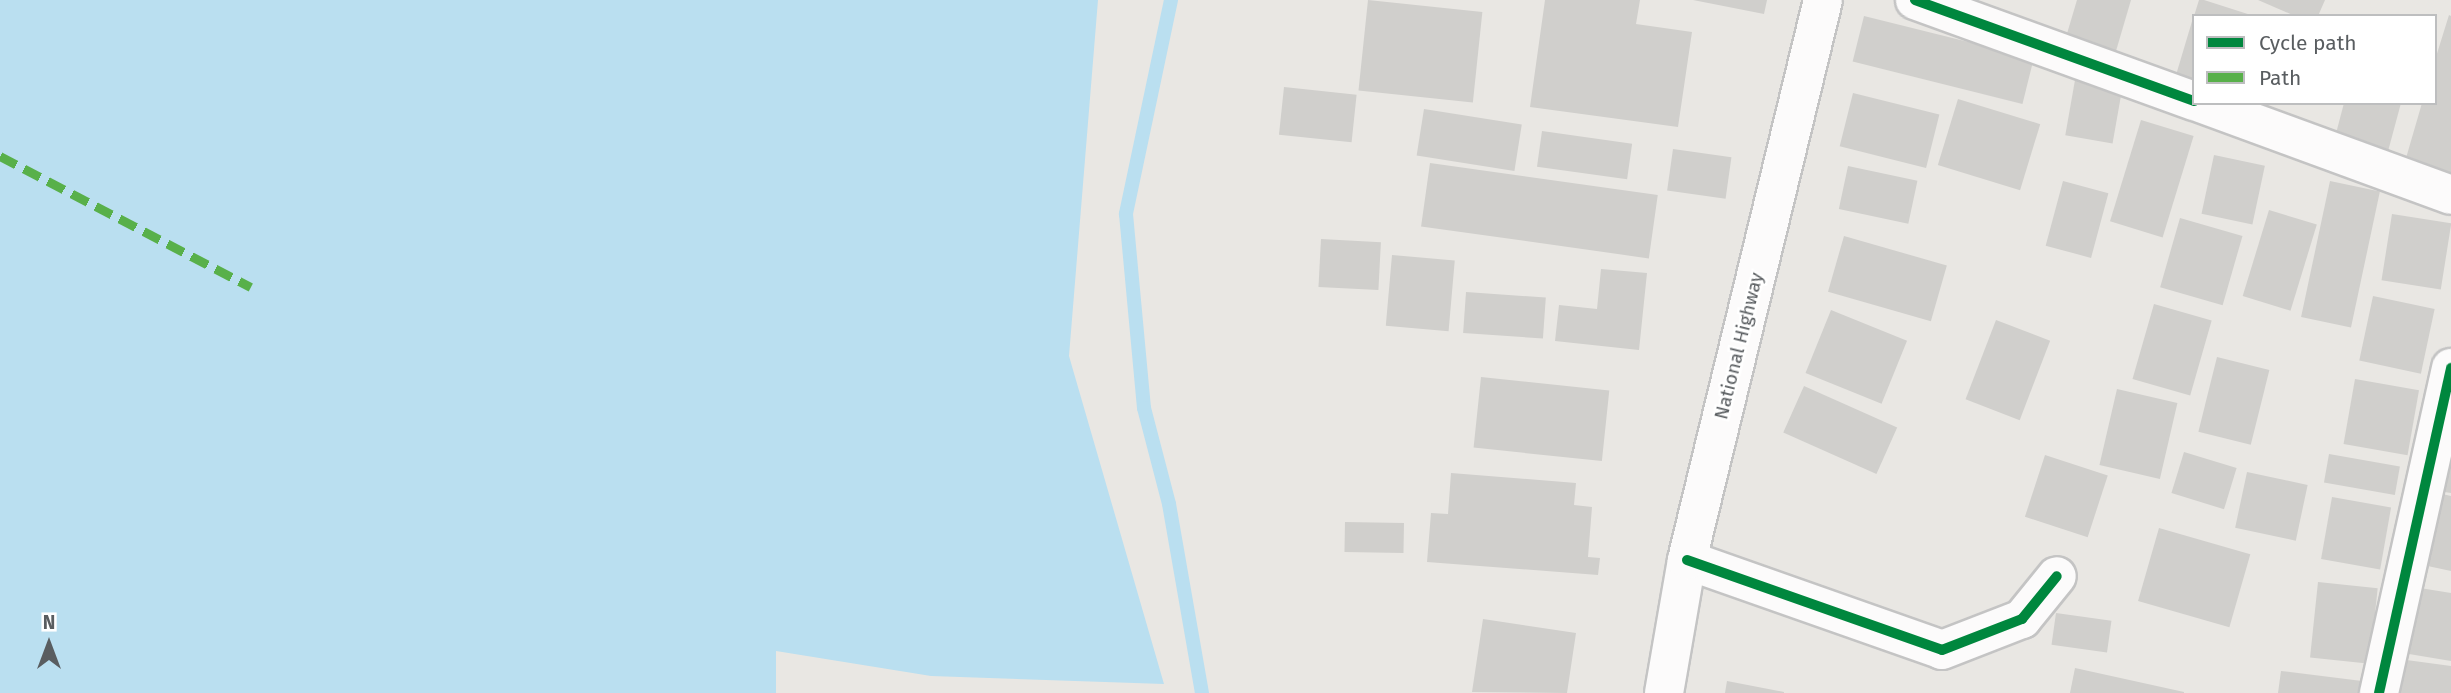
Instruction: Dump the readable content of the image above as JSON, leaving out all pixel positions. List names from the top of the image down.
{
  "streets": {
    "street": ["National Highway"]
  },
  "legend": ["Cycle path", "Path"],
  "north": "top"
}
